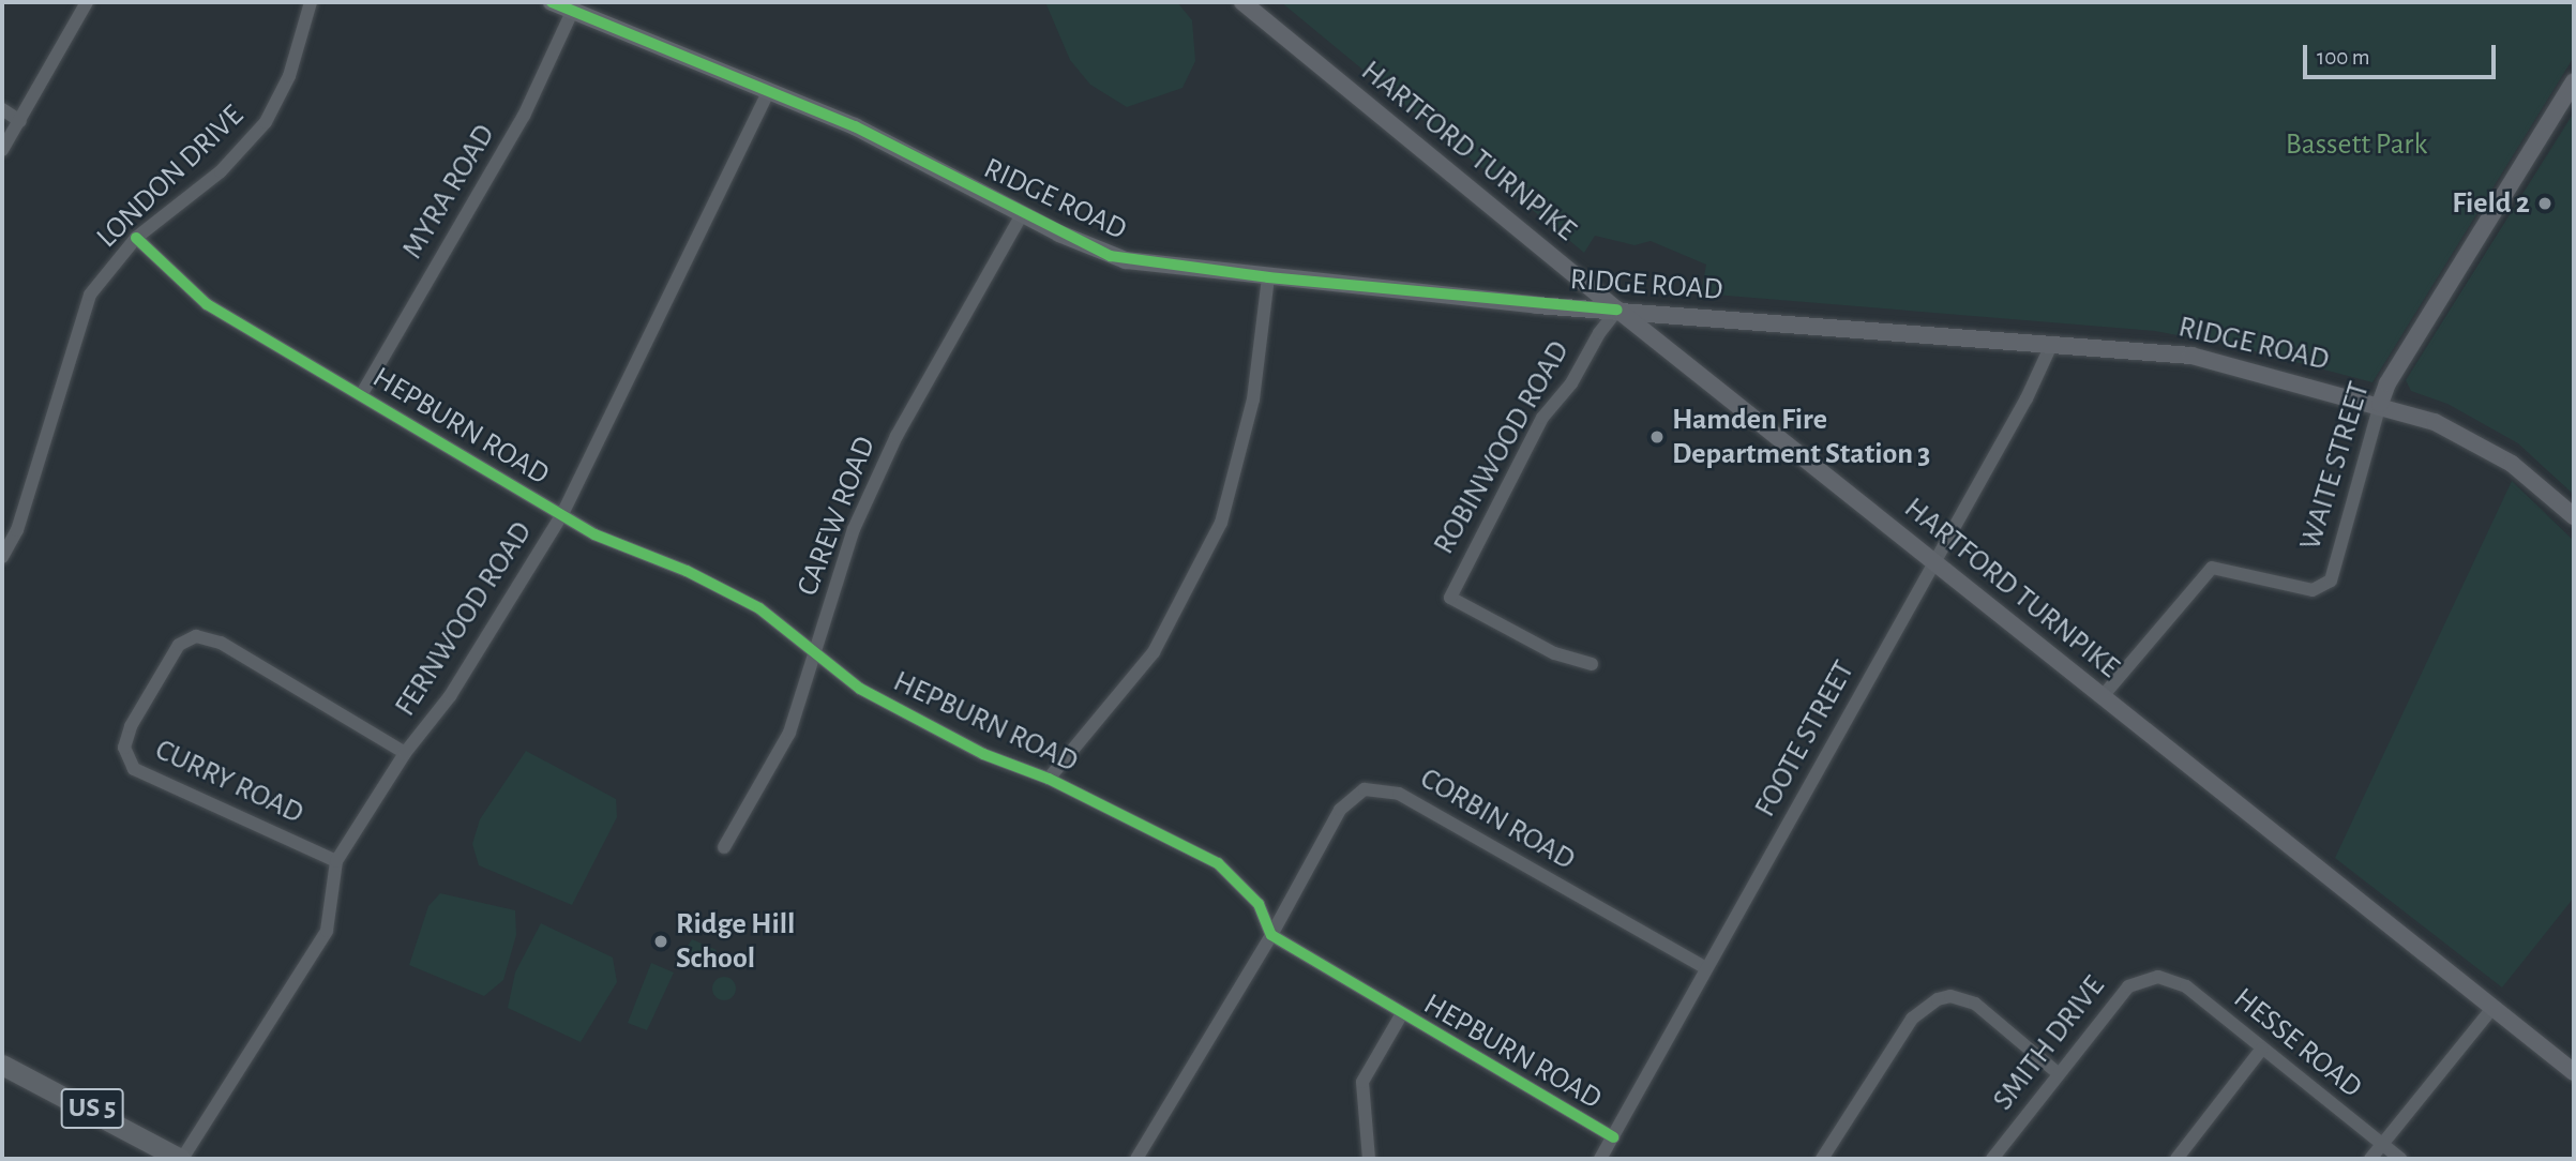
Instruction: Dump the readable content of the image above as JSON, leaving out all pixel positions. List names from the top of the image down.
{
  "streets": {
    "main road": [
      "HARTFORD TURNPIKE",
      "RIDGE ROAD",
      "WAITE STREET",
      "US 5"
    ],
    "street": [
      "LONDON DRIVE",
      "MYRA ROAD",
      "HEPBURN ROAD",
      "ROBINWOOD ROAD",
      "CAREW ROAD",
      "FERNWOOD ROAD",
      "FOOTE STREET",
      "CURRY ROAD",
      "CORBIN ROAD",
      "SMITH DRIVE",
      "HESSE ROAD"
    ]
  },
  "crossings": [
    ["HARTFORD TURNPIKE", "RIDGE ROAD"],
    ["HARTFORD TURNPIKE", "ROBINWOOD ROAD"],
    ["HARTFORD TURNPIKE", "WAITE STREET"],
    ["HARTFORD TURNPIKE", "FOOTE STREET"],
    ["LONDON DRIVE", "HEPBURN ROAD"],
    ["MYRA ROAD", "RIDGE ROAD"],
    ["MYRA ROAD", "HEPBURN ROAD"],
    ["RIDGE ROAD", "ROBINWOOD ROAD"],
    ["RIDGE ROAD", "WAITE STREET"],
    ["RIDGE ROAD", "CAREW ROAD"],
    ["RIDGE ROAD", "FERNWOOD ROAD"],
    ["RIDGE ROAD", "FOOTE STREET"],
    ["HEPBURN ROAD", "CAREW ROAD"],
    ["HEPBURN ROAD", "FERNWOOD ROAD"],
    ["HEPBURN ROAD", "FOOTE STREET"],
    ["HEPBURN ROAD", "CORBIN ROAD"],
    ["FERNWOOD ROAD", "CURRY ROAD"],
    ["FERNWOOD ROAD", "US 5"],
    ["FOOTE STREET", "CORBIN ROAD"],
    ["SMITH DRIVE", "HESSE ROAD"]
  ],
  "parks": ["Bassett Park"],
  "places": ["Field 2", "Hamden Fire Department Station 3", "Ridge Hill School"],
  "scale_bar": "100 m"
}
